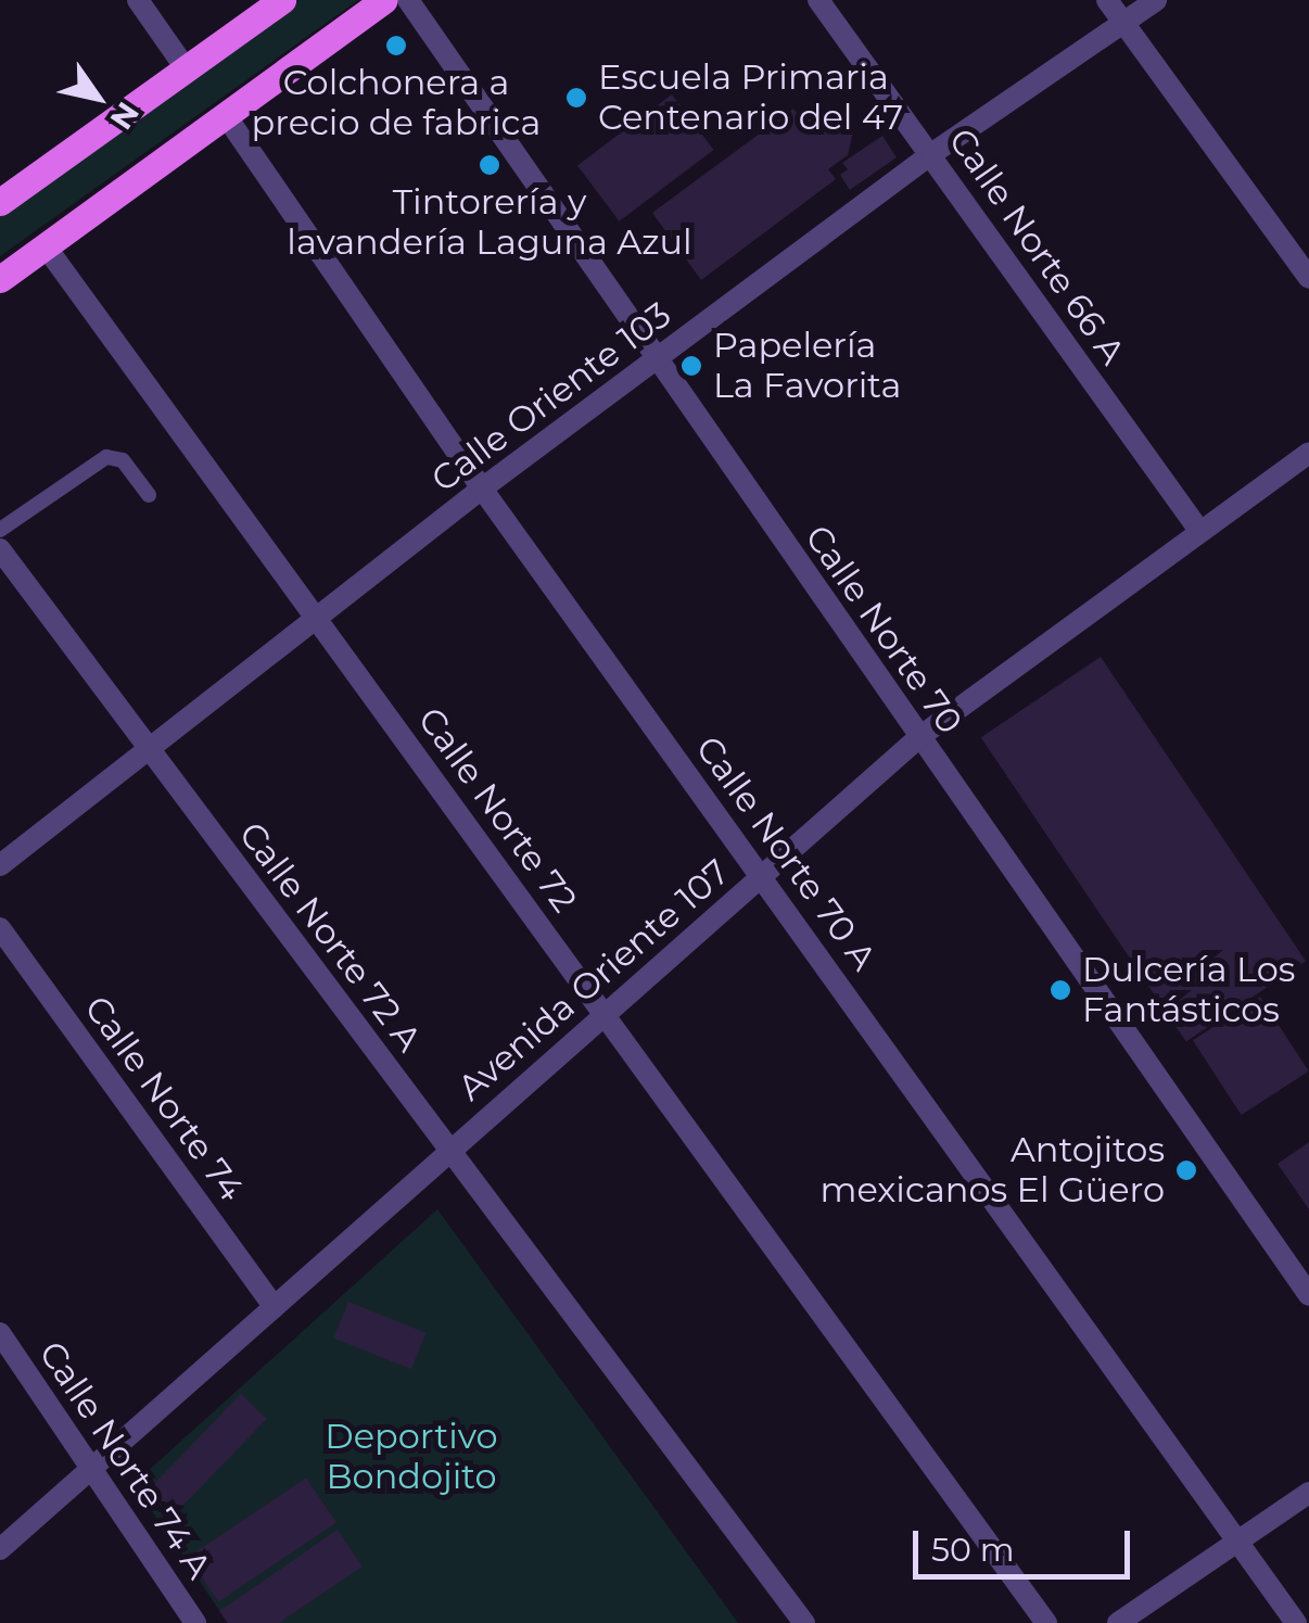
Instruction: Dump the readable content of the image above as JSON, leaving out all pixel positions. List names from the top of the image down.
{
  "streets": {
    "street": [
      "Calle Norte 66 A",
      "Calle Oriente 103",
      "Calle Norte 70",
      "Calle Norte 72",
      "Calle Norte 70 A",
      "Calle Norte 72 A",
      "Avenida Oriente 107",
      "Calle Norte 74",
      "Calle Norte 74 A"
    ]
  },
  "crossings": [
    ["Calle Norte 66 A", "Calle Oriente 103"],
    ["Calle Norte 66 A", "Avenida Oriente 107"],
    ["Calle Oriente 103", "Calle Norte 70"],
    ["Calle Oriente 103", "Calle Norte 72"],
    ["Calle Oriente 103", "Calle Norte 70 A"],
    ["Calle Oriente 103", "Calle Norte 72 A"],
    ["Calle Norte 70", "Avenida Oriente 107"],
    ["Calle Norte 72", "Avenida Oriente 107"],
    ["Calle Norte 70 A", "Avenida Oriente 107"],
    ["Calle Norte 72 A", "Avenida Oriente 107"],
    ["Avenida Oriente 107", "Calle Norte 74"],
    ["Avenida Oriente 107", "Calle Norte 74 A"]
  ],
  "parks": ["Deportivo Bondojito"],
  "places": [
    "Colchonera a precio de fabrica",
    "Escuela Primaria Centenario del 47",
    "Tintorería y lavandería Laguna Azul",
    "Papelería La Favorita",
    "Dulcería Los Fantásticos",
    "Antojitos mexicanos El Güero"
  ],
  "scale_bar": "50 m",
  "north": "bottom right"
}
